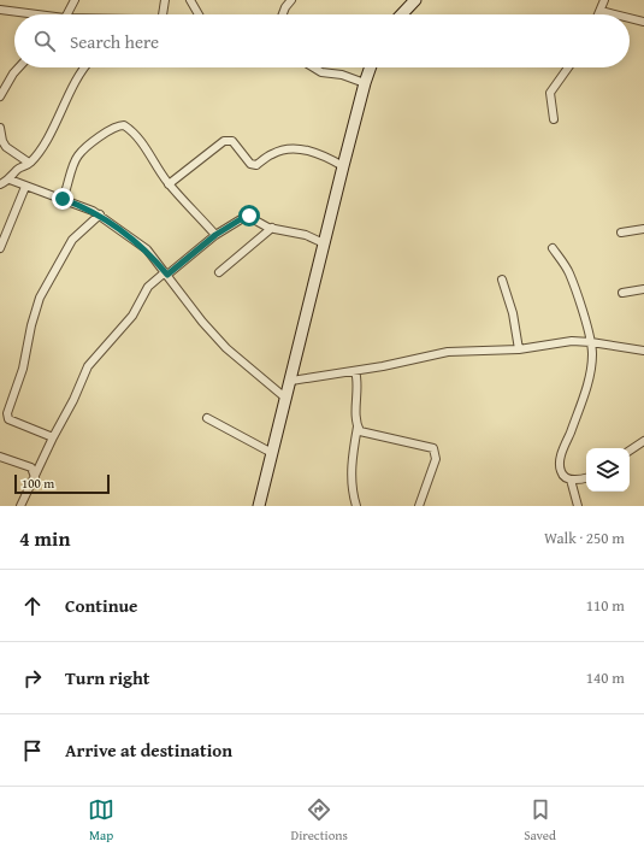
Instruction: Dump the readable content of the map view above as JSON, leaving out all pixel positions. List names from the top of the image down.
{
  "scale_bar": "100 m",
  "page": {
    "search": "Search here",
    "scale": "100 m",
    "heading": ["4 min", "Walk · 250 m"],
    "list": [
      ["Continue", "110 m"],
      ["Turn right", "140 m"],
      "Arrive at destination"
    ],
    "nav": ["Map", "Directions", "Saved"]
  }
}
